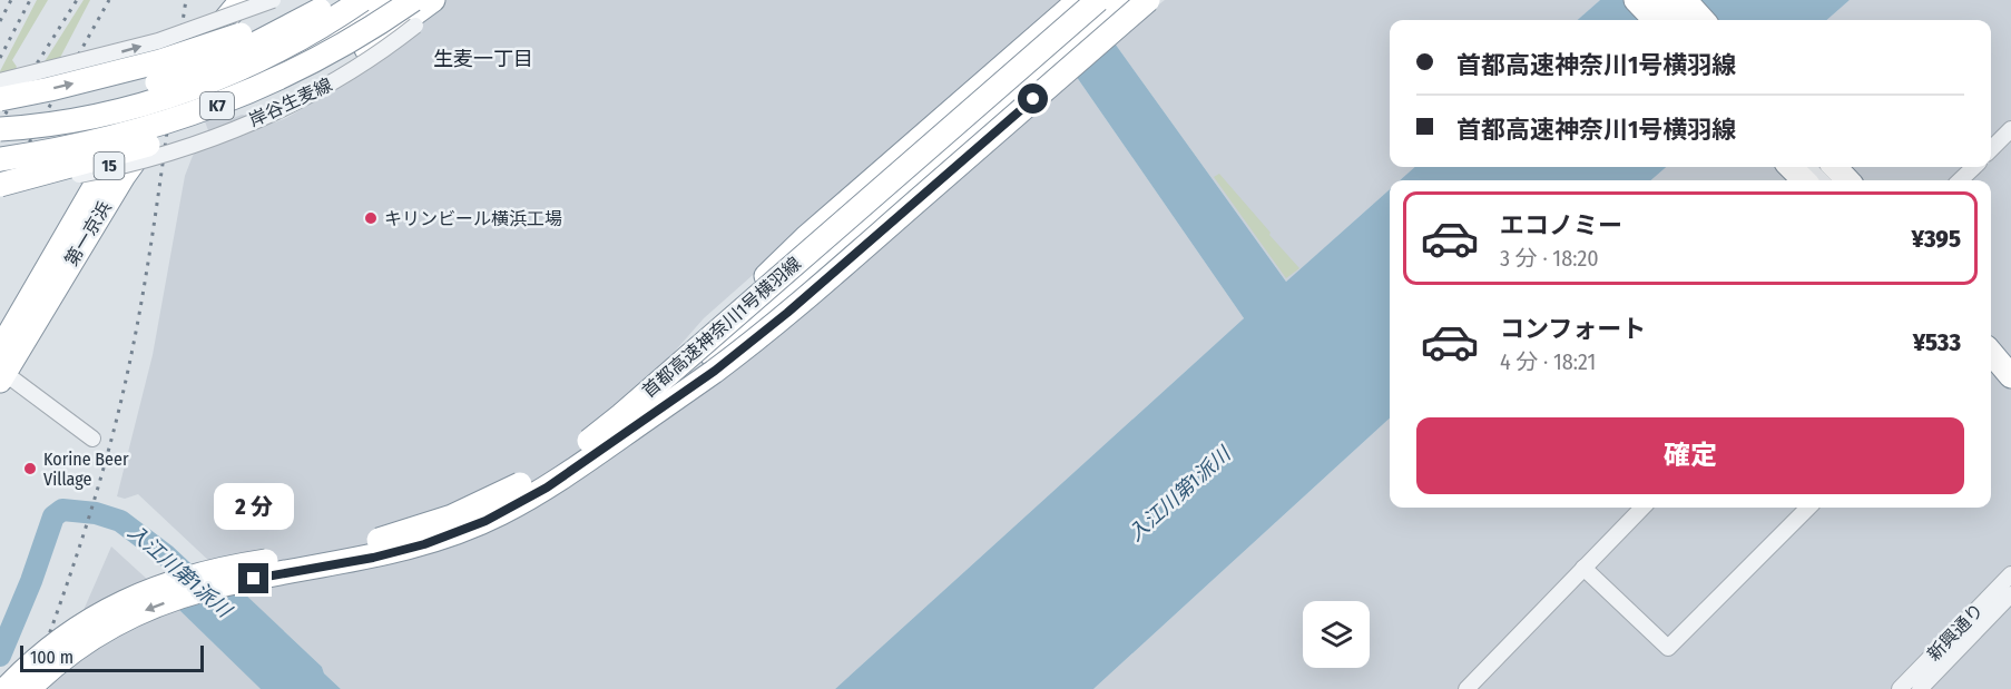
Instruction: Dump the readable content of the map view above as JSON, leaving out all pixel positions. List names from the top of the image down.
{
  "streets": {
    "highway": [
      "K7",
      "15",
      "第一京浜",
      "首都高速神奈川1号横羽線"
    ],
    "street": ["岸谷生麦線", "新興通り"]
  },
  "districts": ["生麦一丁目"],
  "water": ["入江川第1派川"],
  "places": ["キリンビール横浜工場", "Korine Beer Village"],
  "scale_bar": "100 m",
  "page": {
    "banner": ["首都高速神奈川1号横羽線", "首都高速神奈川1号横羽線"],
    "list": [
      {
        "name": "エコノミー",
        "note": "3 分 · 18:20",
        "value": "¥395"
      },
      {
        "name": "コンフォート",
        "note": "4 分 · 18:21",
        "value": "¥533"
      }
    ],
    "buttons": "確定",
    "bubble": "2 分",
    "scale": "100 m"
  }
}
